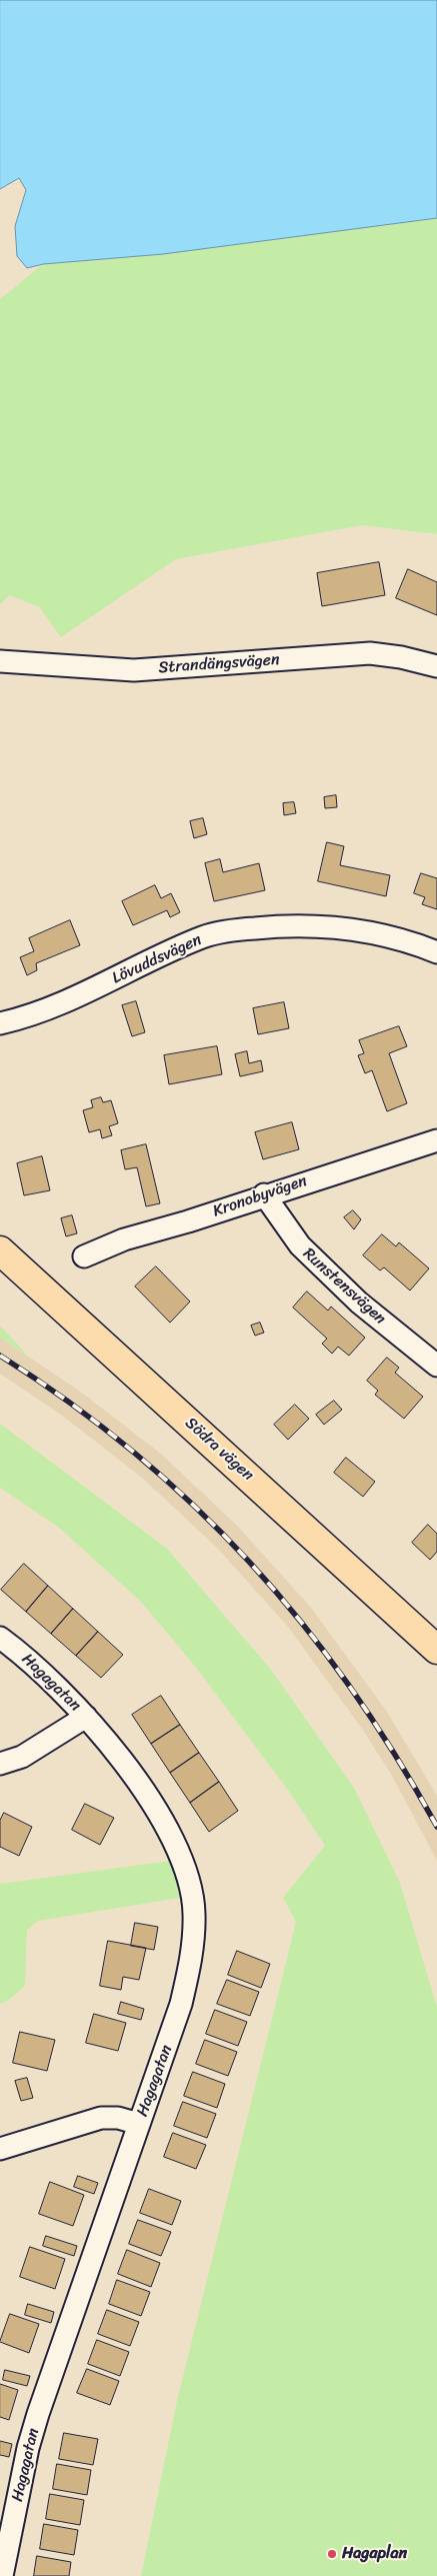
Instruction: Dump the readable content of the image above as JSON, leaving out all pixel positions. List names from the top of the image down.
{
  "streets": {
    "highway": ["Södra vägen"],
    "street": [
      "Strandängsvägen",
      "Lövuddsvägen",
      "Kronobyvägen",
      "Runstensvägen",
      "Hagagatan"
    ]
  },
  "crossings": [
    ["Kronobyvägen", "Runstensvägen"]
  ],
  "places": ["Hagaplan"]
}
